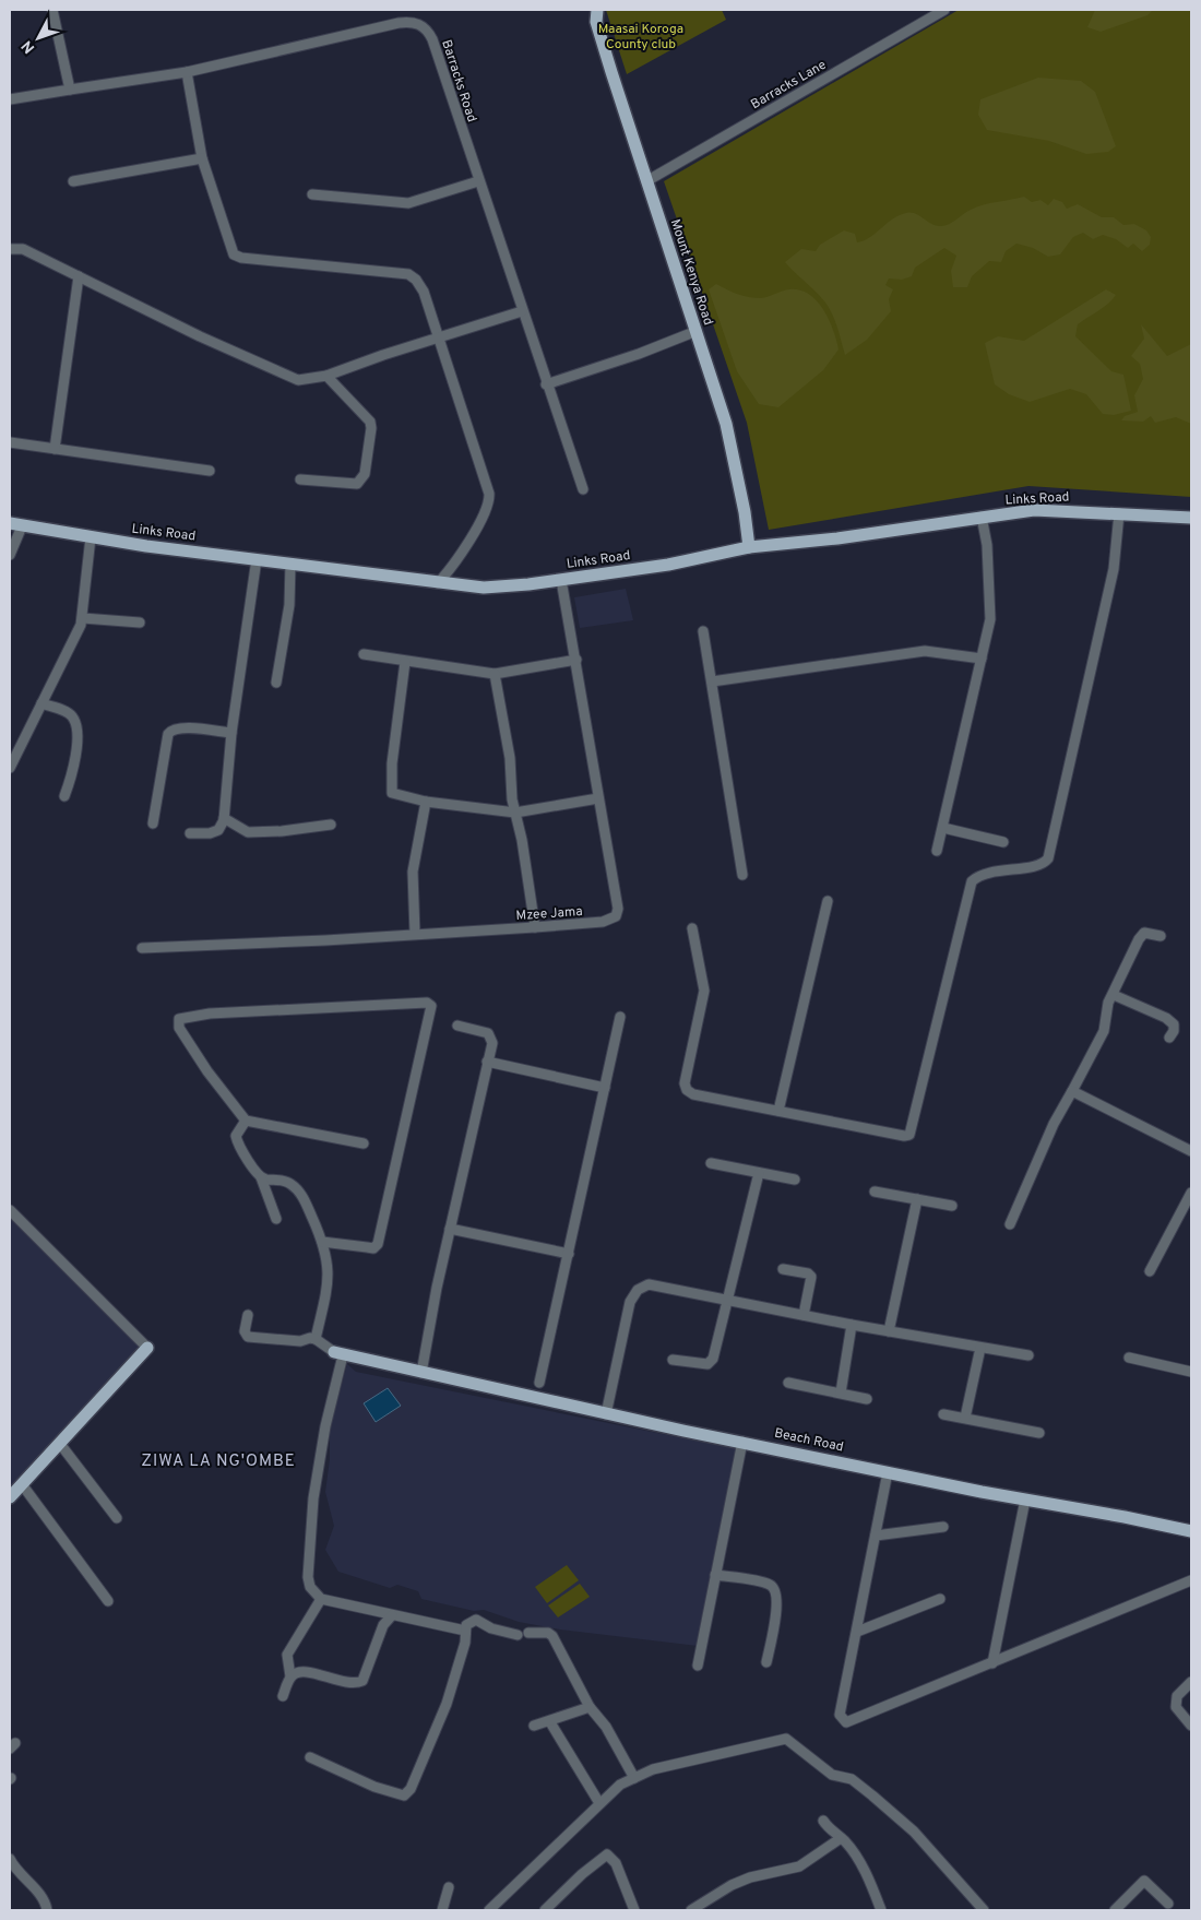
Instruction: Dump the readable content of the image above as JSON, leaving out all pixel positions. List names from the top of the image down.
{
  "streets": {
    "main road": ["Mount Kenya Road", "Links Road", "Beach Road"],
    "street": ["Barracks Road", "Barracks Lane", "Mzee Jama"]
  },
  "crossings": [
    ["Barracks Lane", "Mount Kenya Road"],
    ["Mount Kenya Road", "Links Road"],
    ["Links Road", "Mzee Jama"]
  ],
  "districts": ["ZIWA LA NG'OMBE"],
  "parks": ["Maasai Koroga County club"],
  "north": "bottom left"
}
